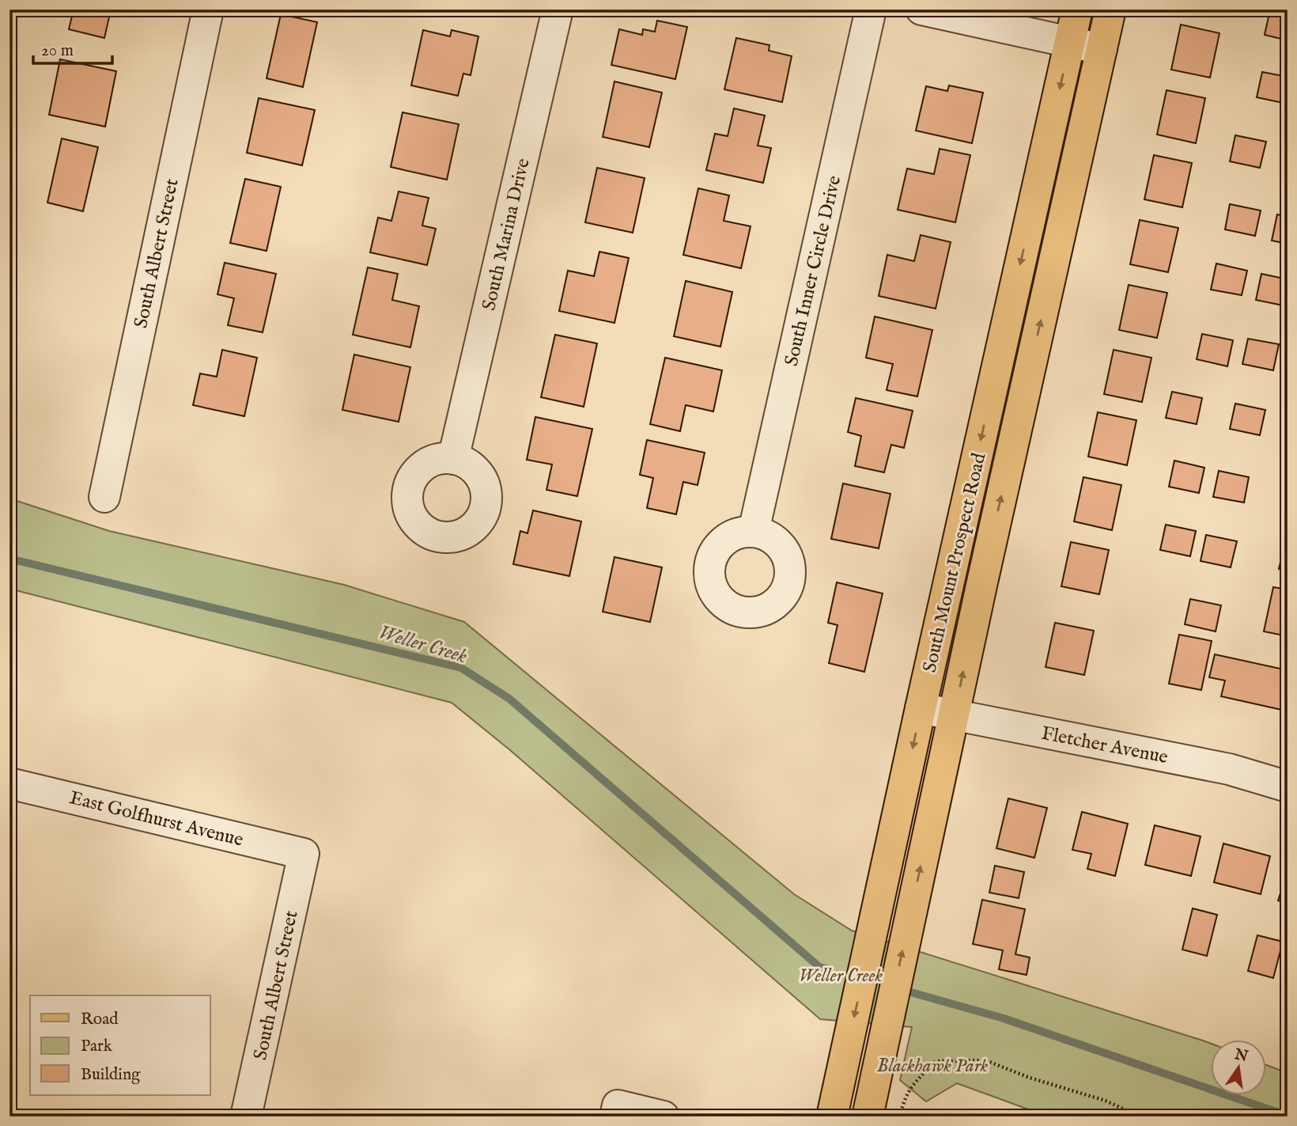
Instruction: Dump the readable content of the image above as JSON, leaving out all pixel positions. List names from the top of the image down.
{
  "streets": {
    "main road": ["South Mount Prospect Road"],
    "street": [
      "South Marina Drive",
      "South Albert Street",
      "South Inner Circle Drive",
      "Fletcher Avenue",
      "East Golfhurst Avenue"
    ]
  },
  "crossings": [
    ["South Albert Street", "East Golfhurst Avenue"],
    ["South Mount Prospect Road", "Fletcher Avenue"]
  ],
  "water": ["Weller Creek"],
  "parks": ["Weller Creek", "Blackhawk Park"],
  "legend": ["Road", "Park", "Building"],
  "scale_bar": "20 m",
  "north": "top"
}
